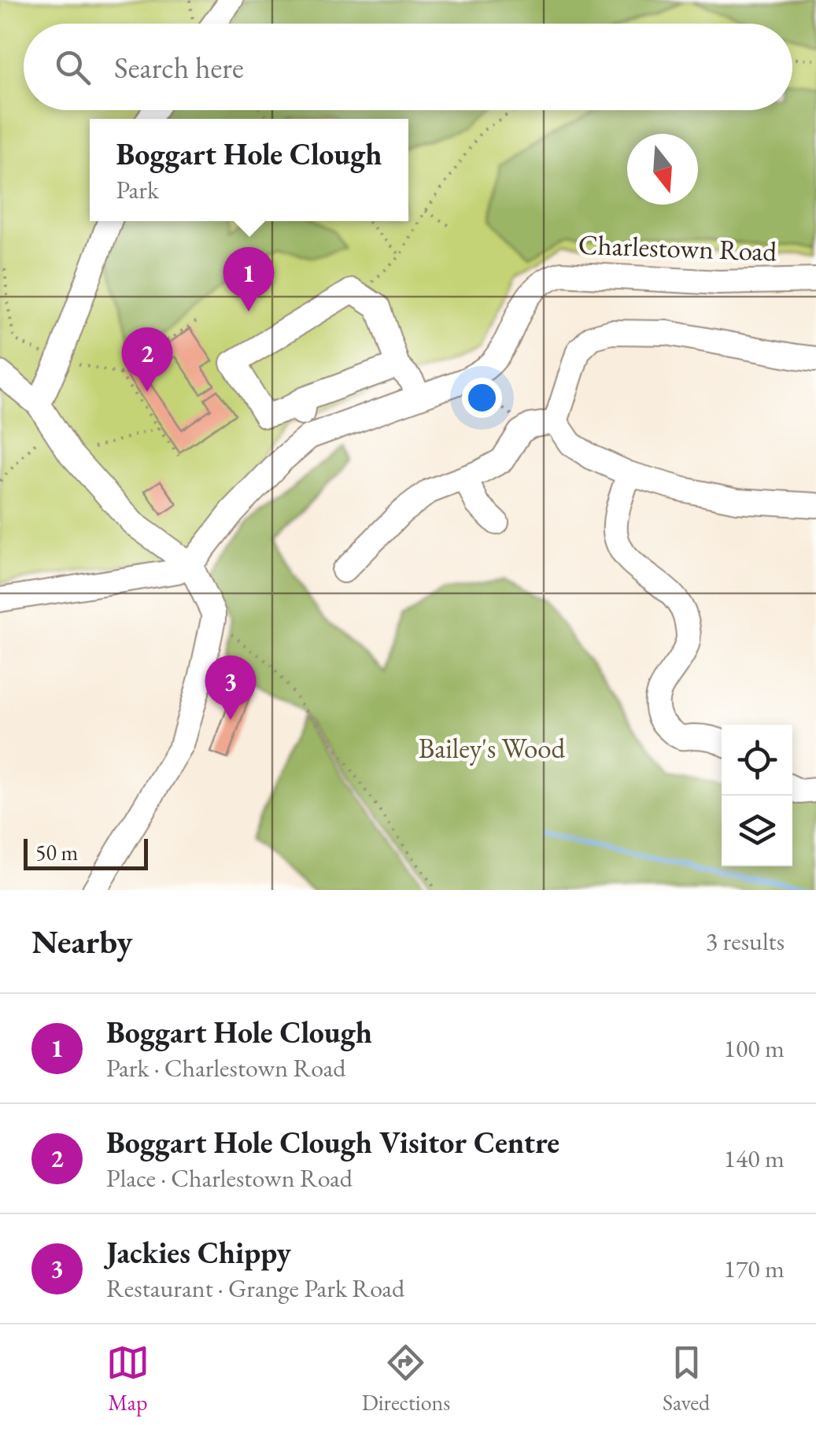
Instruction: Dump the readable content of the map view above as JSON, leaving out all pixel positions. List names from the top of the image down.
{
  "streets": {
    "street": ["Charlestown Road"]
  },
  "parks": ["Bailey's Wood"],
  "scale_bar": "50 m",
  "north": "bottom",
  "page": {
    "search": "Search here",
    "popup": ["Boggart Hole Clough", "Park"],
    "pins": ["1", "2", "3"],
    "scale": "50 m",
    "heading": ["Nearby", "3 results"],
    "list": [
      {
        "mark": "1",
        "name": "Boggart Hole Clough",
        "note": "Park · Charlestown Road",
        "value": "100 m"
      },
      {
        "mark": "2",
        "name": "Boggart Hole Clough Visitor Centre",
        "note": "Place · Charlestown Road",
        "value": "140 m"
      },
      {
        "mark": "3",
        "name": "Jackies Chippy",
        "note": "Restaurant · Grange Park Road",
        "value": "170 m"
      }
    ],
    "nav": ["Map", "Directions", "Saved"]
  }
}
